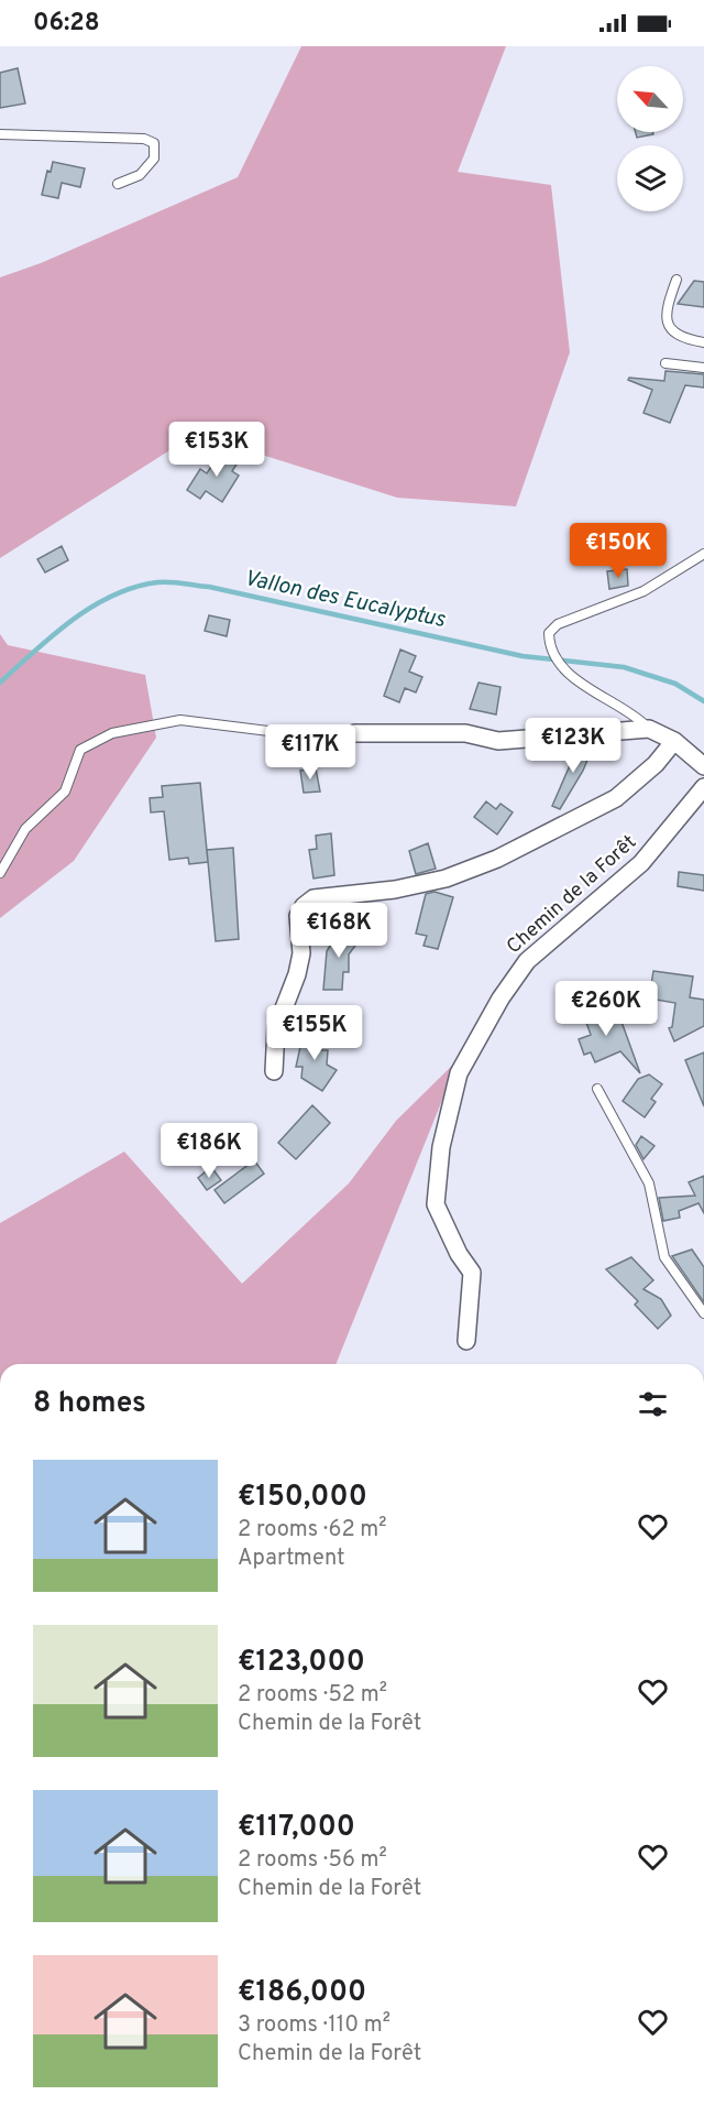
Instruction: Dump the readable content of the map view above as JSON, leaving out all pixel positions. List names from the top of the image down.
{
  "streets": {
    "street": ["Chemin de la Forêt"]
  },
  "water": ["Vallon des Eucalyptus"],
  "north": "top left",
  "page": {
    "status": "06:28",
    "price": [
      "€153K",
      "€150K",
      "€123K",
      "€117K",
      "€168K",
      "€260K",
      "€155K",
      "€186K"
    ],
    "heading": "8 homes",
    "list": [
      {
        "name": "€150,000",
        "note": "2 rooms · 62 m² · Apartment"
      },
      {
        "name": "€123,000",
        "note": "2 rooms · 52 m² · Chemin de la Forêt"
      },
      {
        "name": "€117,000",
        "note": "2 rooms · 56 m² · Chemin de la Forêt"
      },
      {
        "name": "€186,000",
        "note": "3 rooms · 110 m² · Chemin de la Forêt"
      }
    ]
  }
}
